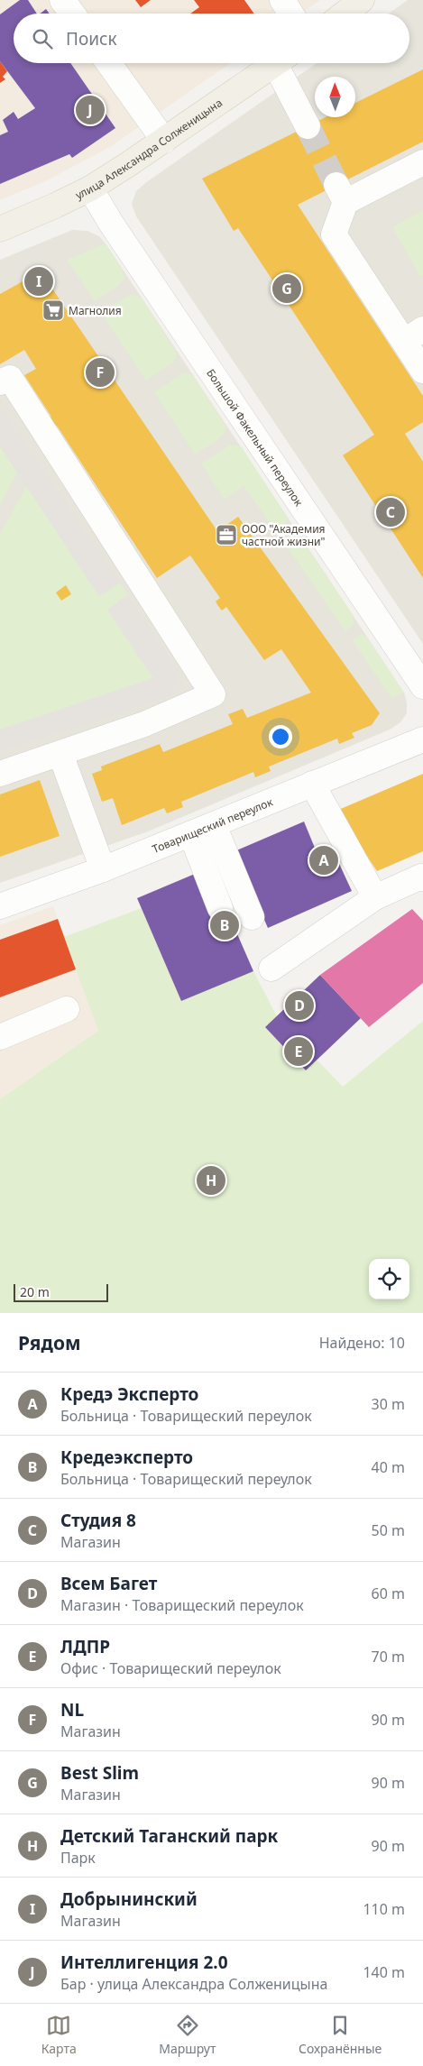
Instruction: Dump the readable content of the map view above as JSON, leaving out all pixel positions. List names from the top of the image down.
{
  "streets": {
    "main road": ["улица Александра Солженицына"],
    "street": ["Большой Факельный переулок", "Товарищеский переулок"]
  },
  "crossings": [
    ["улица Александра Солженицына", "Большой Факельный переулок"]
  ],
  "places": {
    "supermarket": ["Магнолия"],
    "office": ["ООО \"Академия частной жизни\""]
  },
  "scale_bar": "20 m",
  "north": "top",
  "page": {
    "search": "Поиск",
    "pins": [
      "J",
      "I",
      "G",
      "F",
      "C",
      "A",
      "B",
      "D",
      "E",
      "H"
    ],
    "scale": "20 m",
    "heading": ["Рядом", "Найдено: 10"],
    "list": [
      {
        "mark": "A",
        "name": "Кредэ Эксперто",
        "note": "Больница · Товарищеский переулок",
        "value": "30 m"
      },
      {
        "mark": "B",
        "name": "Кредеэксперто",
        "note": "Больница · Товарищеский переулок",
        "value": "40 m"
      },
      {
        "mark": "C",
        "name": "Студия 8",
        "note": "Магазин",
        "value": "50 m"
      },
      {
        "mark": "D",
        "name": "Всем Багет",
        "note": "Магазин · Товарищеский переулок",
        "value": "60 m"
      },
      {
        "mark": "E",
        "name": "ЛДПР",
        "note": "Офис · Товарищеский переулок",
        "value": "70 m"
      },
      {
        "mark": "F",
        "name": "NL",
        "note": "Магазин",
        "value": "90 m"
      },
      {
        "mark": "G",
        "name": "Best Slim",
        "note": "Магазин",
        "value": "90 m"
      },
      {
        "mark": "H",
        "name": "Детский Таганский парк",
        "note": "Парк",
        "value": "90 m"
      },
      {
        "mark": "I",
        "name": "Добрынинский",
        "note": "Магазин",
        "value": "110 m"
      },
      {
        "mark": "J",
        "name": "Интеллигенция 2.0",
        "note": "Бар · улица Александра Солженицына",
        "value": "140 m"
      }
    ],
    "nav": ["Карта", "Маршрут", "Сохранённые"]
  }
}
